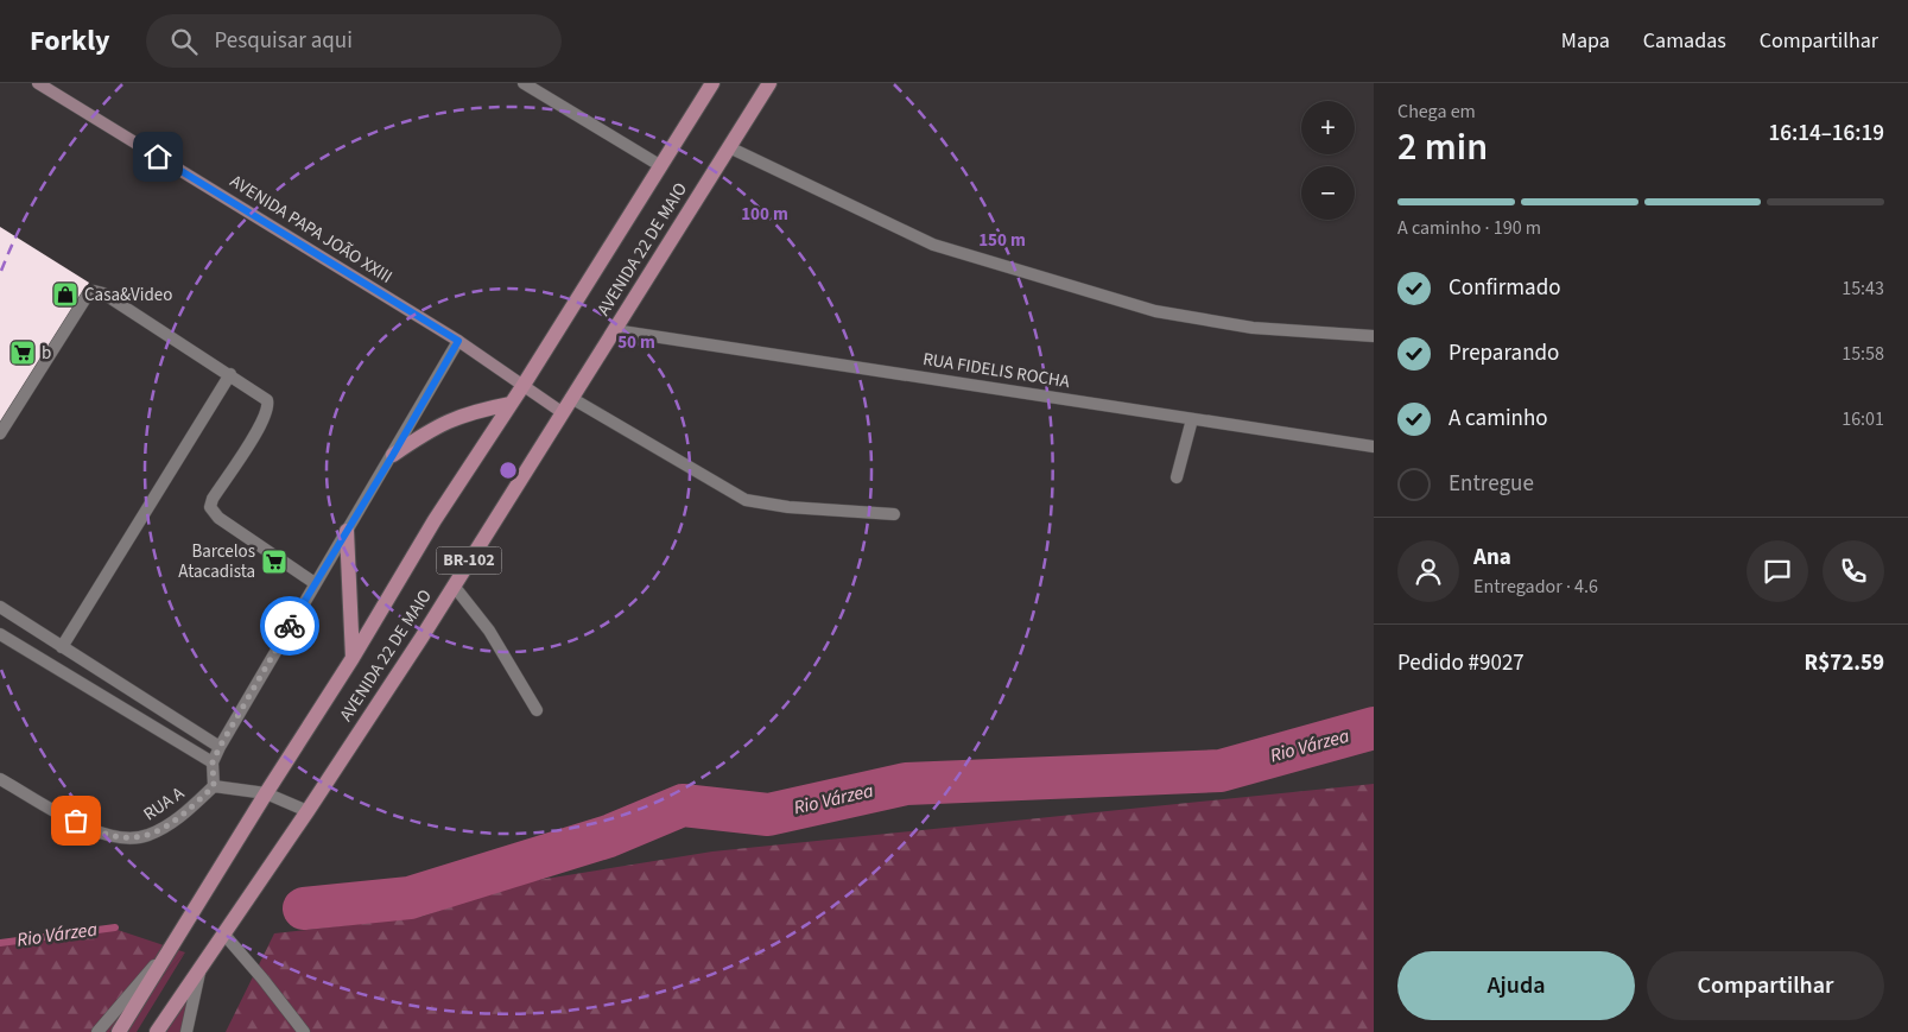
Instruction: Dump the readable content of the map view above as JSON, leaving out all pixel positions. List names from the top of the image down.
{
  "streets": {
    "main road": ["AVENIDA 22 DE MAIO", "BR-102"],
    "street": ["AVENIDA PAPA JOÃO XXIII", "RUA FIDELIS ROCHA", "RUA A"]
  },
  "crossings": [
    ["AVENIDA PAPA JOÃO XXIII", "AVENIDA 22 DE MAIO"],
    ["AVENIDA 22 DE MAIO", "RUA FIDELIS ROCHA"]
  ],
  "water": ["Rio Várzea"],
  "places": {
    "shop": ["Casa&Video"],
    "supermarket": ["b", "Barcelos Atacadista"]
  },
  "page": {
    "header": "Forkly",
    "search": "Pesquisar aqui",
    "nav": ["Mapa", "Camadas", "Compartilhar"],
    "heading": ["2 min", "Chega em", "16:14–16:19"],
    "panel": [
      "Ana",
      "Entregador · 4.6",
      "Pedido #9027",
      "R$72.59"
    ],
    "map_buttons": ["+", "−"],
    "bar": "A caminho · 190 m",
    "list": [
      ["Confirmado", "15:43"],
      ["Preparando", "15:58"],
      ["A caminho", "16:01"],
      "Entregue"
    ],
    "buttons": ["Ajuda", "Compartilhar"]
  },
  "rings": ["100 m", "150 m", "50 m"]
}
